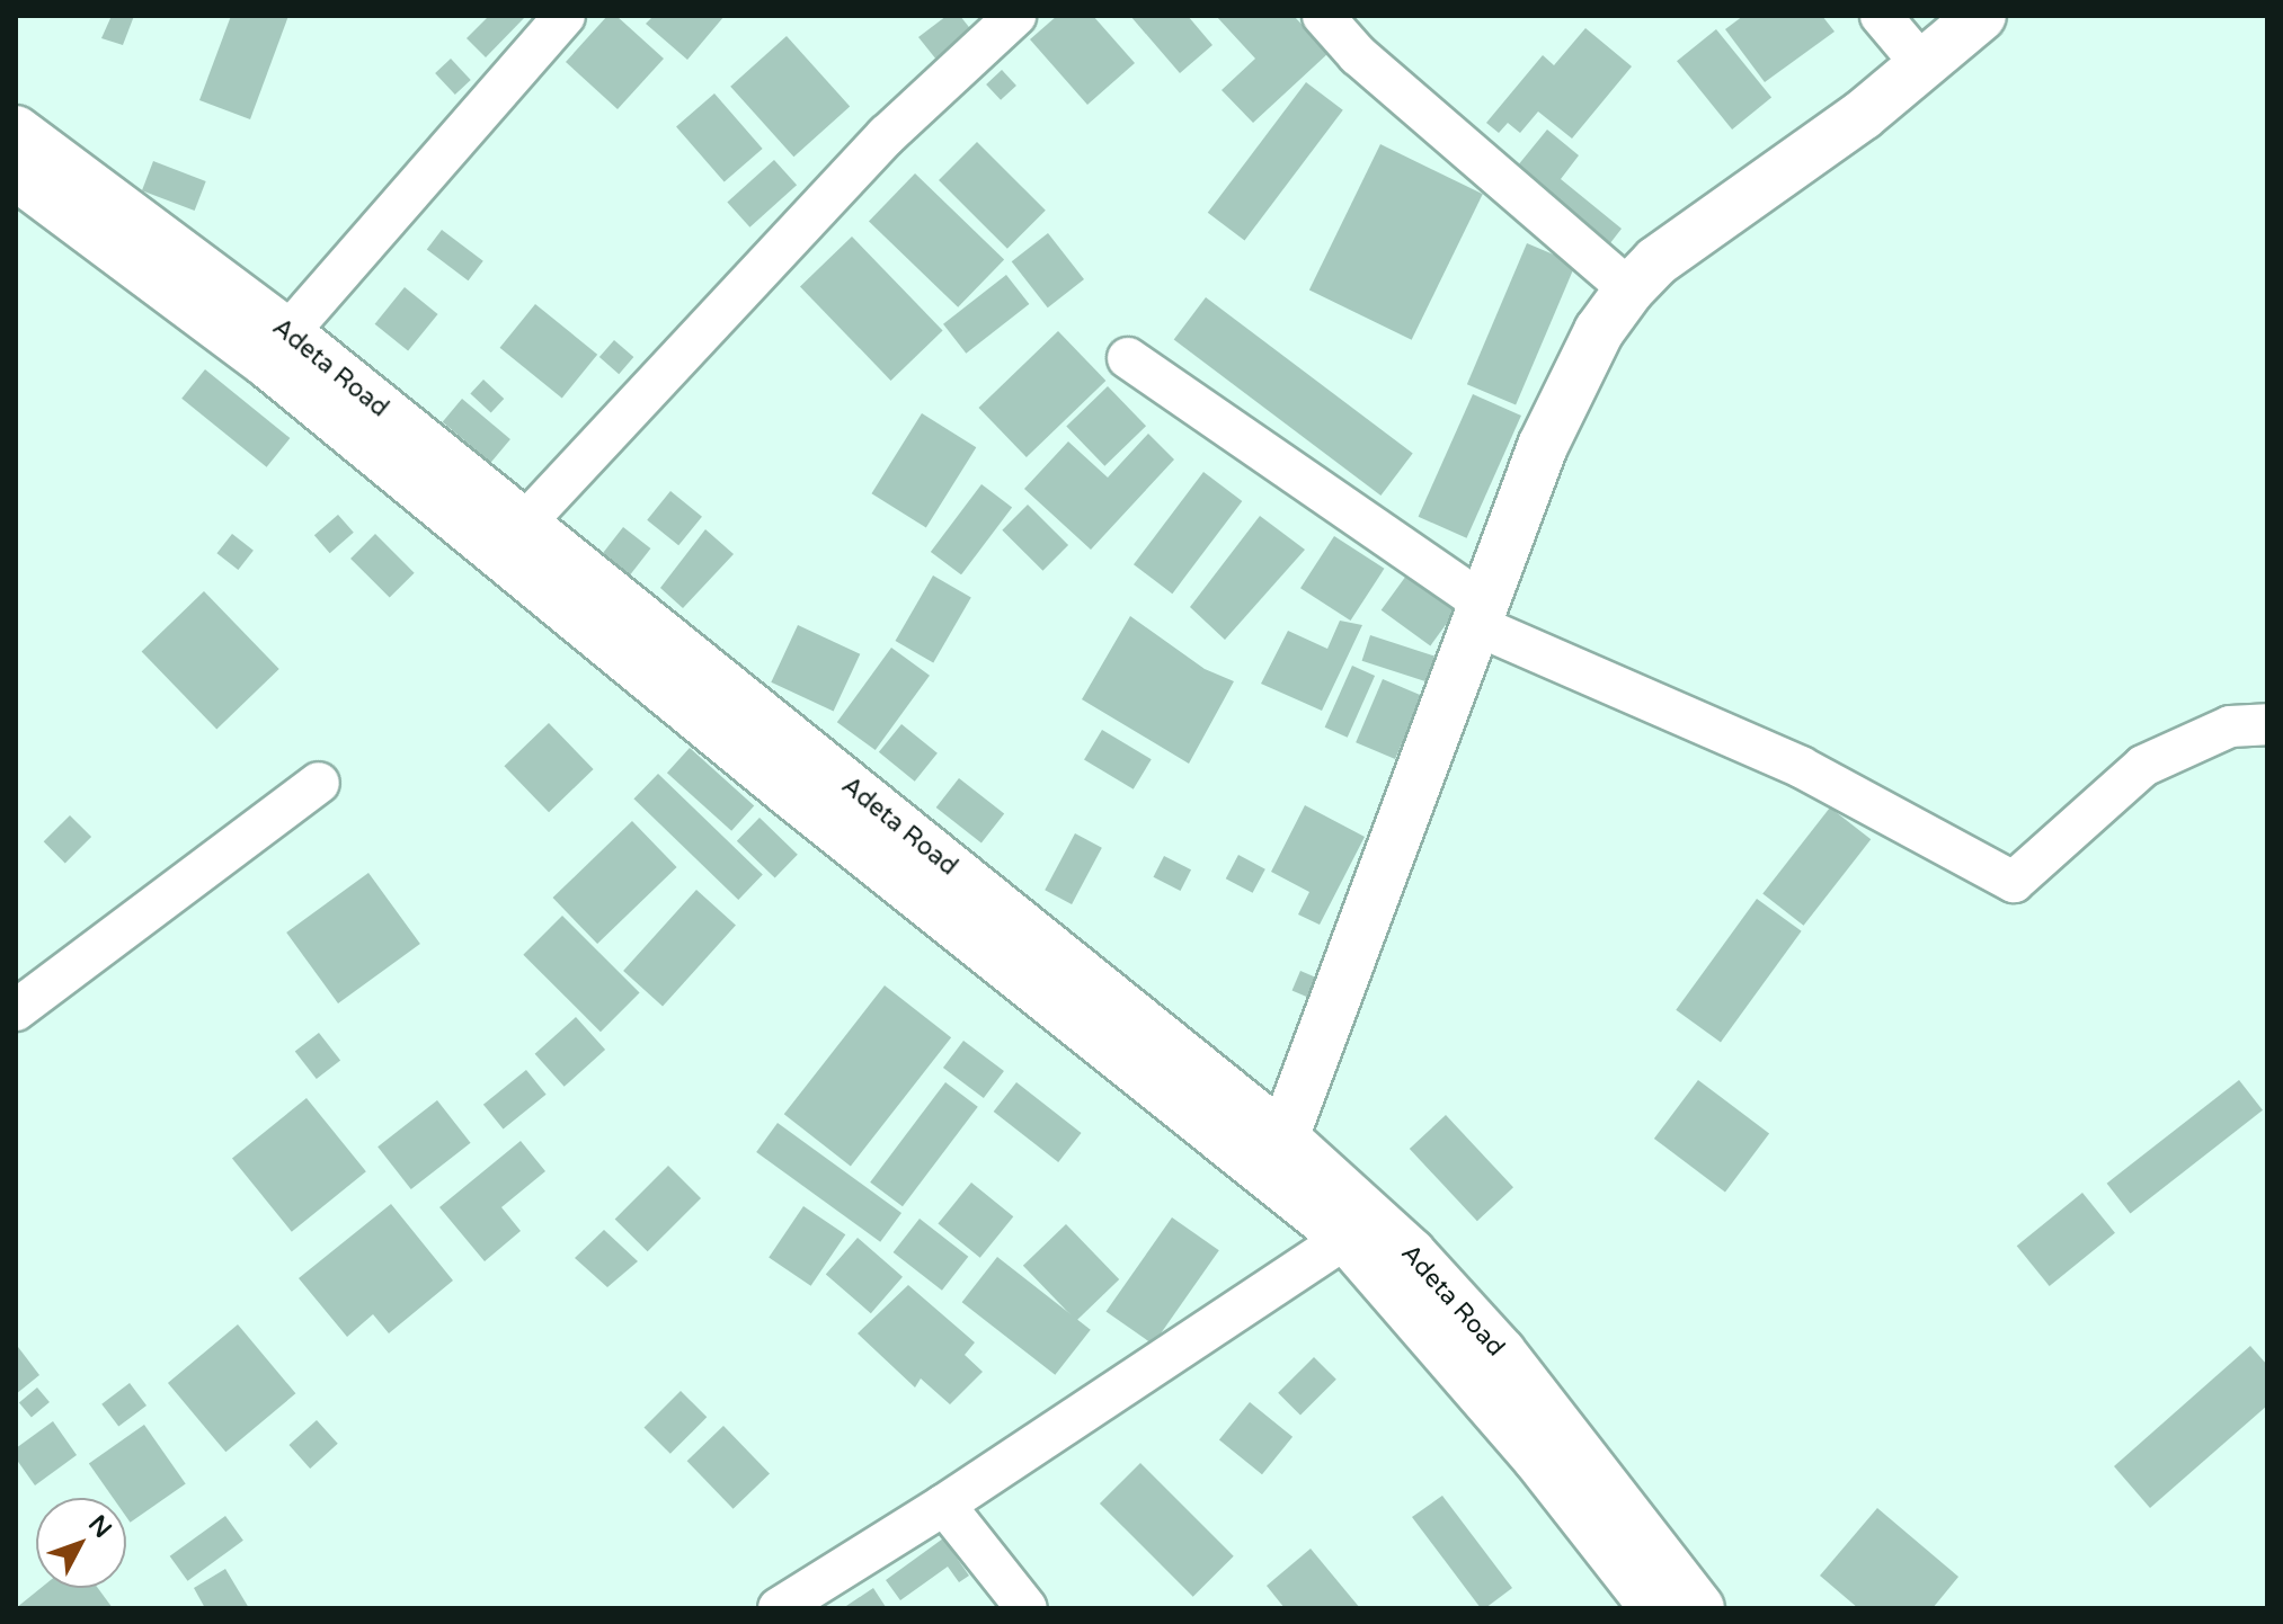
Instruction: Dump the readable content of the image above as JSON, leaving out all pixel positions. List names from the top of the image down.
{
  "streets": {
    "main road": ["Adeta Road"]
  },
  "north": "top right"
}
